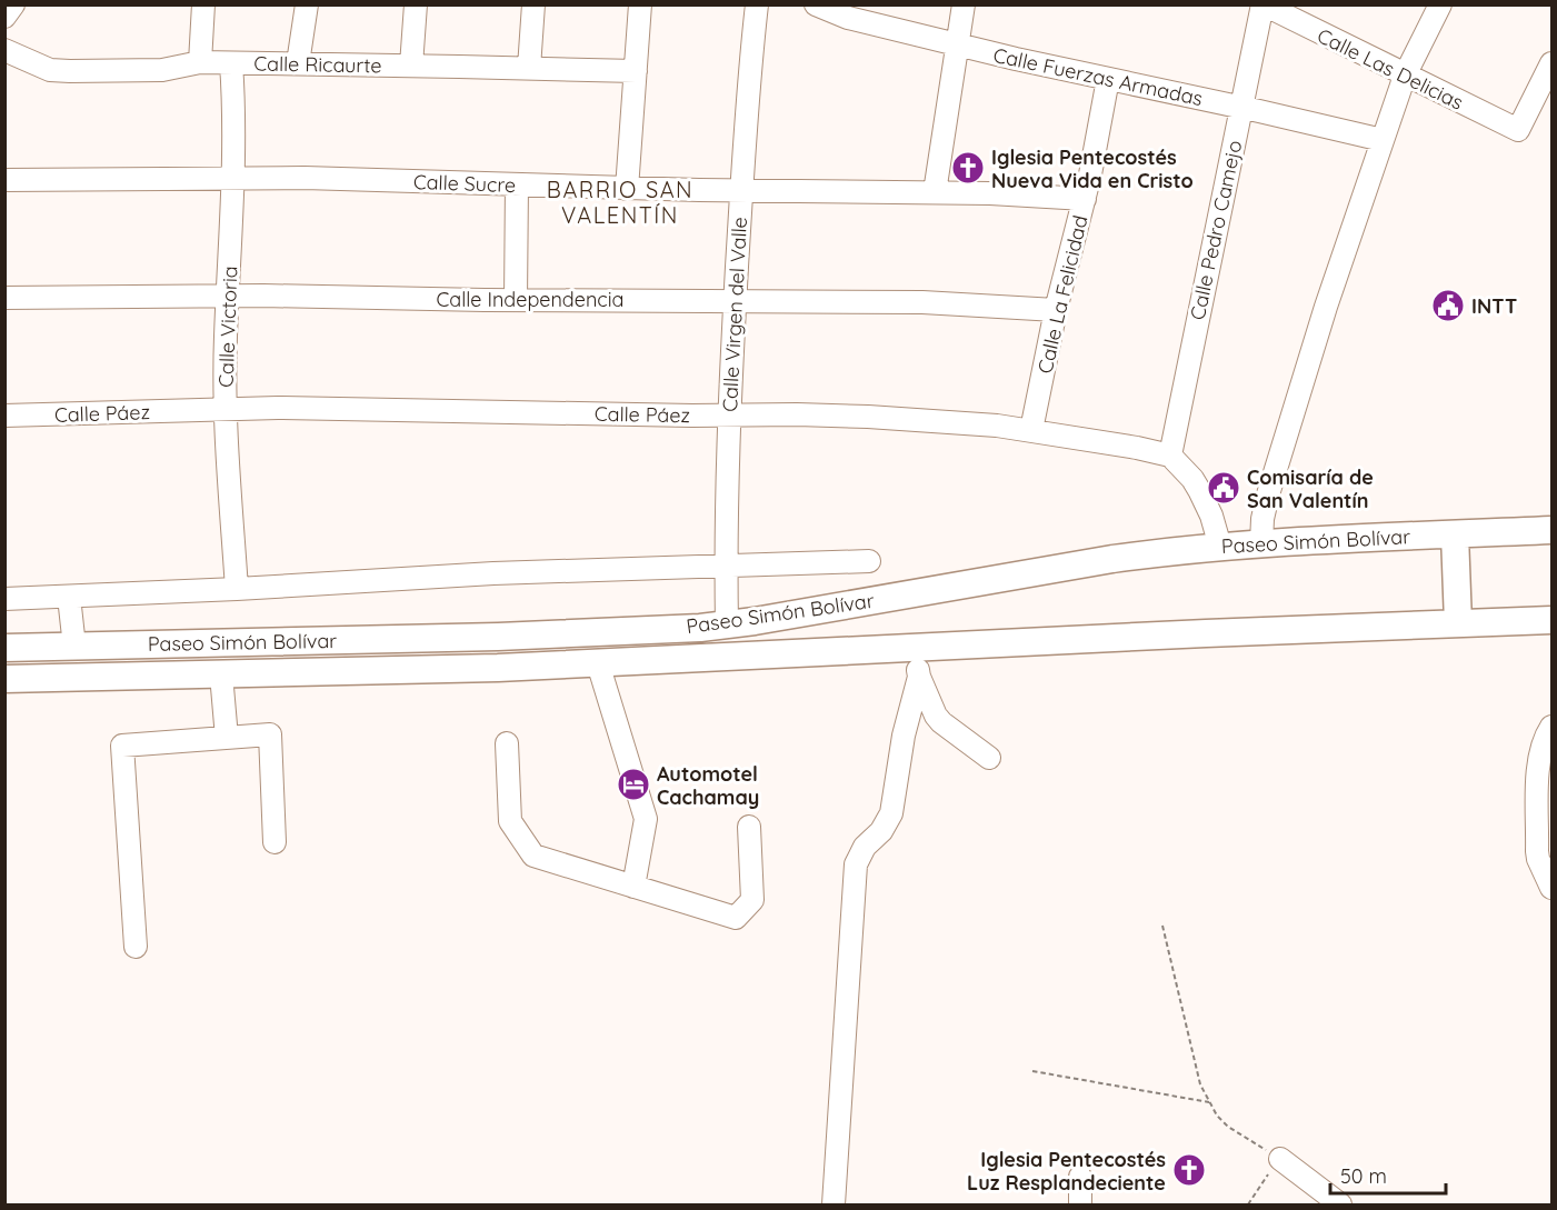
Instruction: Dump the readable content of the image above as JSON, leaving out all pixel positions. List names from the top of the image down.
{
  "streets": {
    "main road": ["Paseo Simón Bolívar"],
    "street": [
      "Calle Ricaurte",
      "Calle Las Delicias",
      "Calle Fuerzas Armadas",
      "Calle Sucre",
      "Calle Pedro Camejo",
      "Calle La Felicidad",
      "Calle Independencia",
      "Calle Virgen del Valle",
      "Calle Victoria",
      "Calle Páez"
    ]
  },
  "crossings": [
    ["Calle Ricaurte", "Calle Victoria"],
    ["Calle Las Delicias", "Calle Pedro Camejo"],
    ["Calle Fuerzas Armadas", "Calle Pedro Camejo"],
    ["Calle Fuerzas Armadas", "Calle La Felicidad"],
    ["Calle Sucre", "Calle La Felicidad"],
    ["Calle Sucre", "Calle Virgen del Valle"],
    ["Calle Sucre", "Calle Victoria"],
    ["Calle Pedro Camejo", "Calle Páez"],
    ["Calle La Felicidad", "Calle Independencia"],
    ["Calle La Felicidad", "Calle Páez"],
    ["Calle Independencia", "Calle Virgen del Valle"],
    ["Calle Independencia", "Calle Victoria"],
    ["Calle Virgen del Valle", "Calle Páez"],
    ["Calle Virgen del Valle", "Paseo Simón Bolívar"],
    ["Calle Victoria", "Calle Páez"],
    ["Calle Victoria", "Paseo Simón Bolívar"]
  ],
  "districts": ["BARRIO SAN VALENTÍN"],
  "places": {
    "church": ["Iglesia Pentecostés Nueva Vida en Cristo", "Iglesia Pentecostés Luz Resplandeciente"],
    "public building": ["INTT", "Comisaría de San Valentín"],
    "hotel": ["Automotel Cachamay"]
  },
  "scale_bar": "50 m"
}
